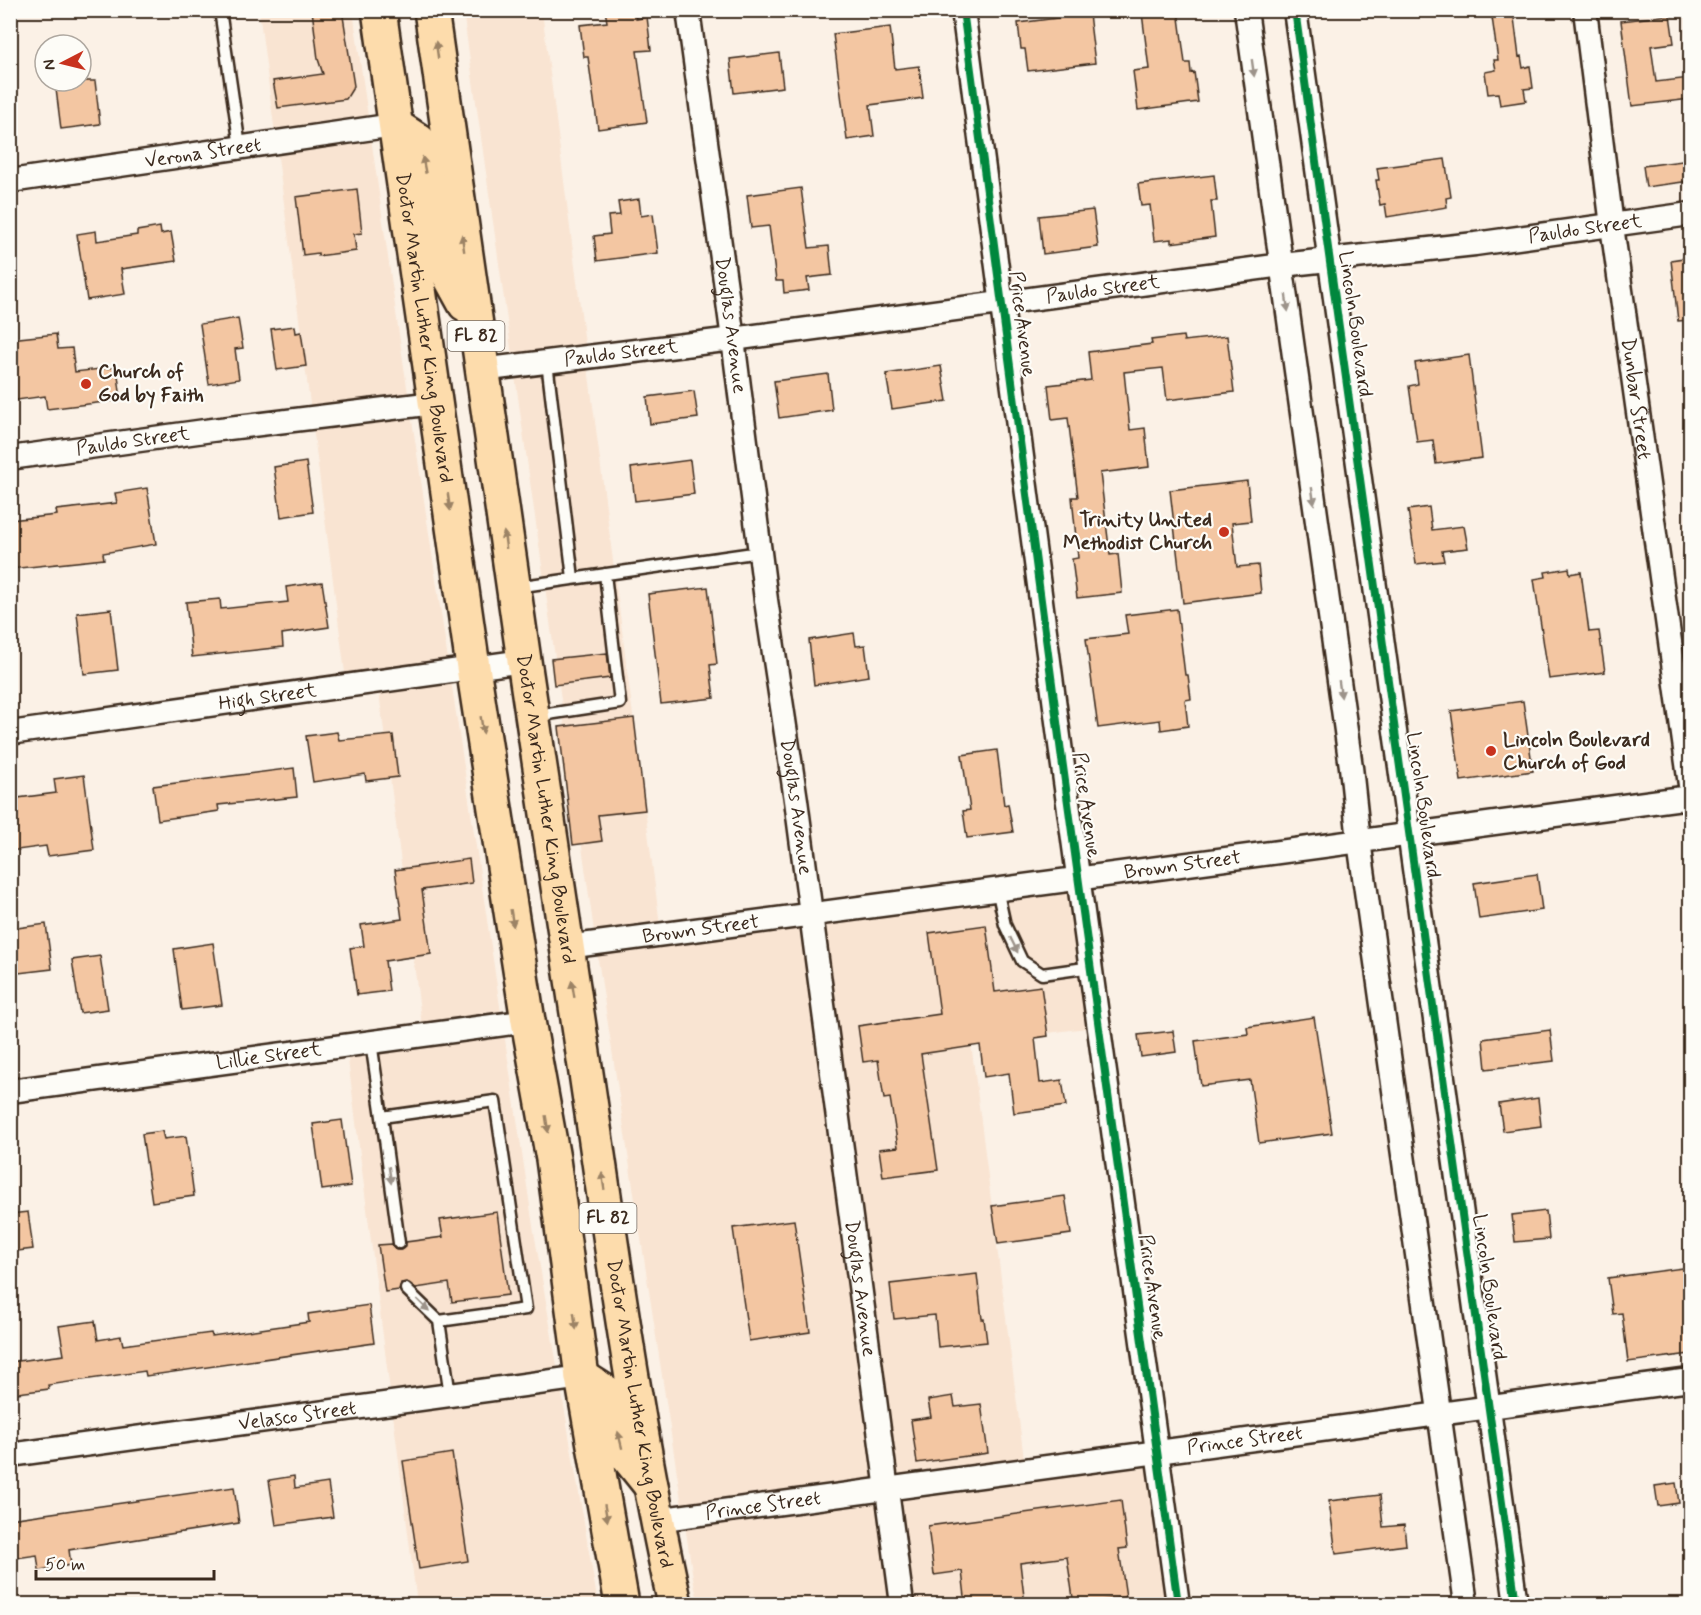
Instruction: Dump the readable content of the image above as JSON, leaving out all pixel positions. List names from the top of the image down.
{
  "streets": {
    "main road": ["Doctor Martin Luther King Boulevard", "FL 82"],
    "street": [
      "Verona Street",
      "Pauldo Street",
      "Price Avenue",
      "Lincoln Boulevard",
      "Douglas Avenue",
      "Dunbar Street",
      "High Street",
      "Brown Street",
      "Lillie Street",
      "Velasco Street",
      "Prince Street"
    ]
  },
  "crossings": [
    ["Verona Street", "Doctor Martin Luther King Boulevard"],
    ["Pauldo Street", "Price Avenue"],
    ["Pauldo Street", "Lincoln Boulevard"],
    ["Pauldo Street", "Douglas Avenue"],
    ["Pauldo Street", "Doctor Martin Luther King Boulevard"],
    ["Pauldo Street", "Dunbar Street"],
    ["Price Avenue", "Brown Street"],
    ["Price Avenue", "Prince Street"],
    ["Lincoln Boulevard", "Brown Street"],
    ["Lincoln Boulevard", "Prince Street"],
    ["Douglas Avenue", "Brown Street"],
    ["Douglas Avenue", "Prince Street"],
    ["Doctor Martin Luther King Boulevard", "High Street"],
    ["Doctor Martin Luther King Boulevard", "Brown Street"],
    ["Doctor Martin Luther King Boulevard", "Lillie Street"],
    ["Doctor Martin Luther King Boulevard", "Velasco Street"],
    ["Doctor Martin Luther King Boulevard", "Prince Street"]
  ],
  "places": ["Church of God by Faith", "Trinity United Methodist Church", "Lincoln Boulevard Church of God"],
  "scale_bar": "50 m",
  "north": "left"
}
